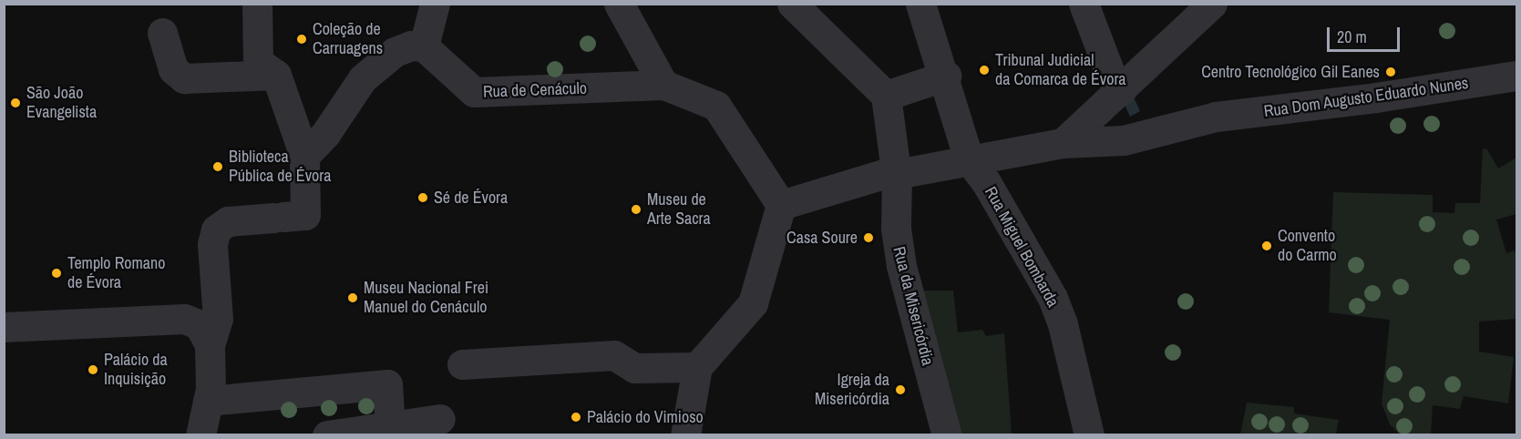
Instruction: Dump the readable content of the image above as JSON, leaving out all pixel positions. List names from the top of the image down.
{
  "streets": {
    "street": [
      "Rua de Cenáculo",
      "Rua Dom Augusto Eduardo Nunes",
      "Rua Miguel Bombarda",
      "Rua da Misericórdia"
    ]
  },
  "crossings": [
    ["Rua Dom Augusto Eduardo Nunes", "Rua Miguel Bombarda"],
    ["Rua Dom Augusto Eduardo Nunes", "Rua da Misericórdia"]
  ],
  "places": [
    "Coleção de Carruagens",
    "Tribunal Judicial da Comarca de Évora",
    "Centro Tecnológico Gil Eanes",
    "São João Evangelista",
    "Biblioteca Pública de Évora",
    "Sé de Évora",
    "Museu de Arte Sacra",
    "Casa Soure",
    "Convento do Carmo",
    "Templo Romano de Évora",
    "Museu Nacional Frei Manuel do Cenáculo",
    "Palácio da Inquisição",
    "Igreja da Misericórdia",
    "Palácio do Vimioso"
  ],
  "scale_bar": "20 m"
}
